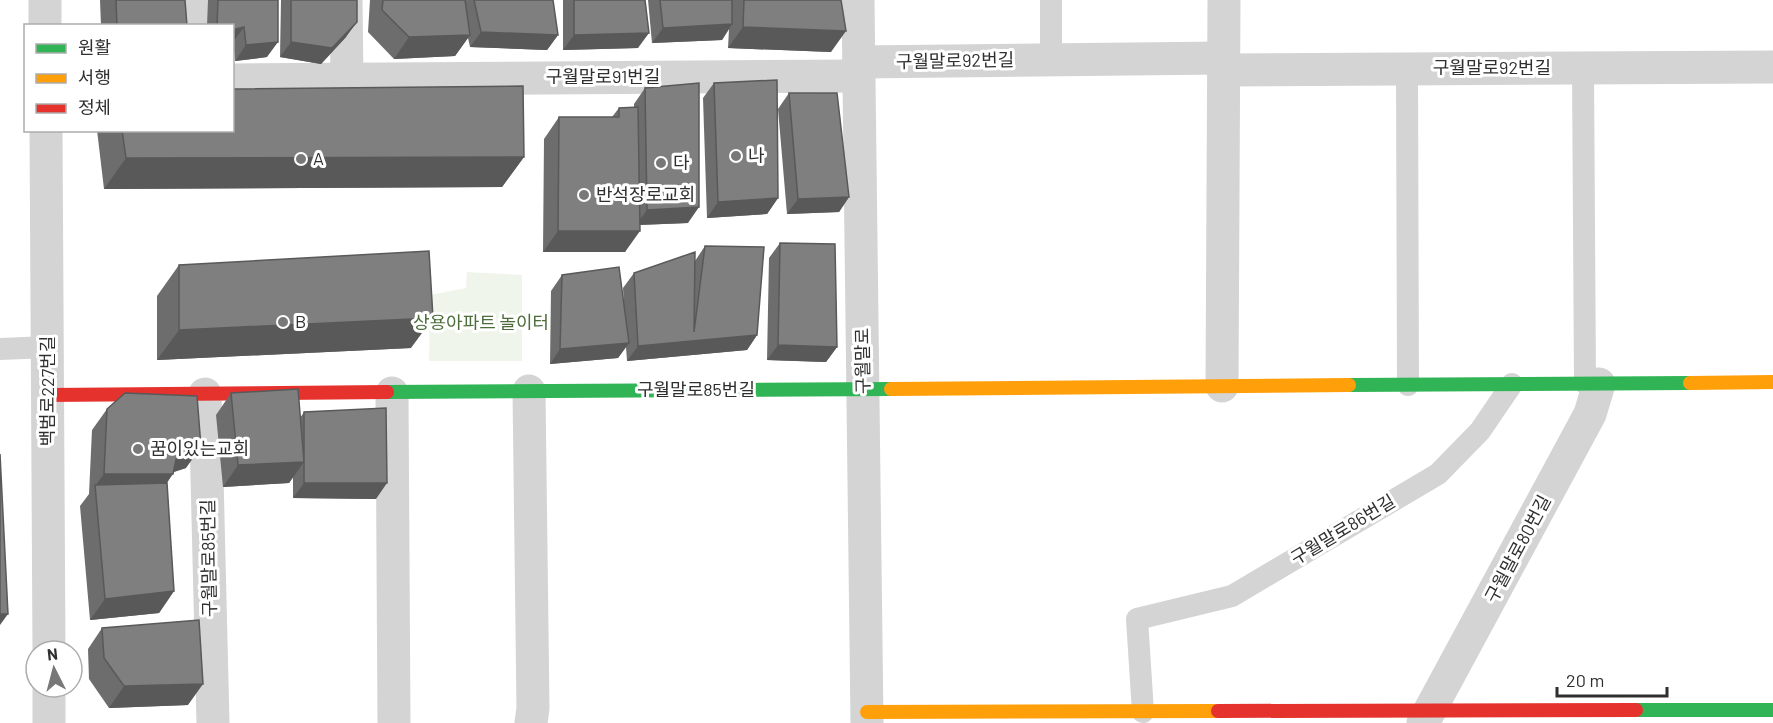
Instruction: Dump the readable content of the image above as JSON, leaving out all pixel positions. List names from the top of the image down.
{
  "streets": {
    "street": [
      "구월말로92번길",
      "구월말로91번길",
      "구월말로",
      "구월말로85번길",
      "백범로227번길",
      "구월말로80번길"
    ],
    "lane": ["구월말로86번길"]
  },
  "crossings": [
    ["구월말로92번길", "구월말로91번길"],
    ["구월말로92번길", "구월말로"],
    ["구월말로91번길", "구월말로"],
    ["구월말로", "구월말로85번길"],
    ["구월말로85번길", "백범로227번길"]
  ],
  "parks": ["상용아파트 놀이터"],
  "places": [
    "나",
    "A",
    "다",
    "반석장로교회",
    "B",
    "꿈이있는교회"
  ],
  "legend": ["원활", "서행", "정체"],
  "scale_bar": "20 m",
  "north": "top"
}
